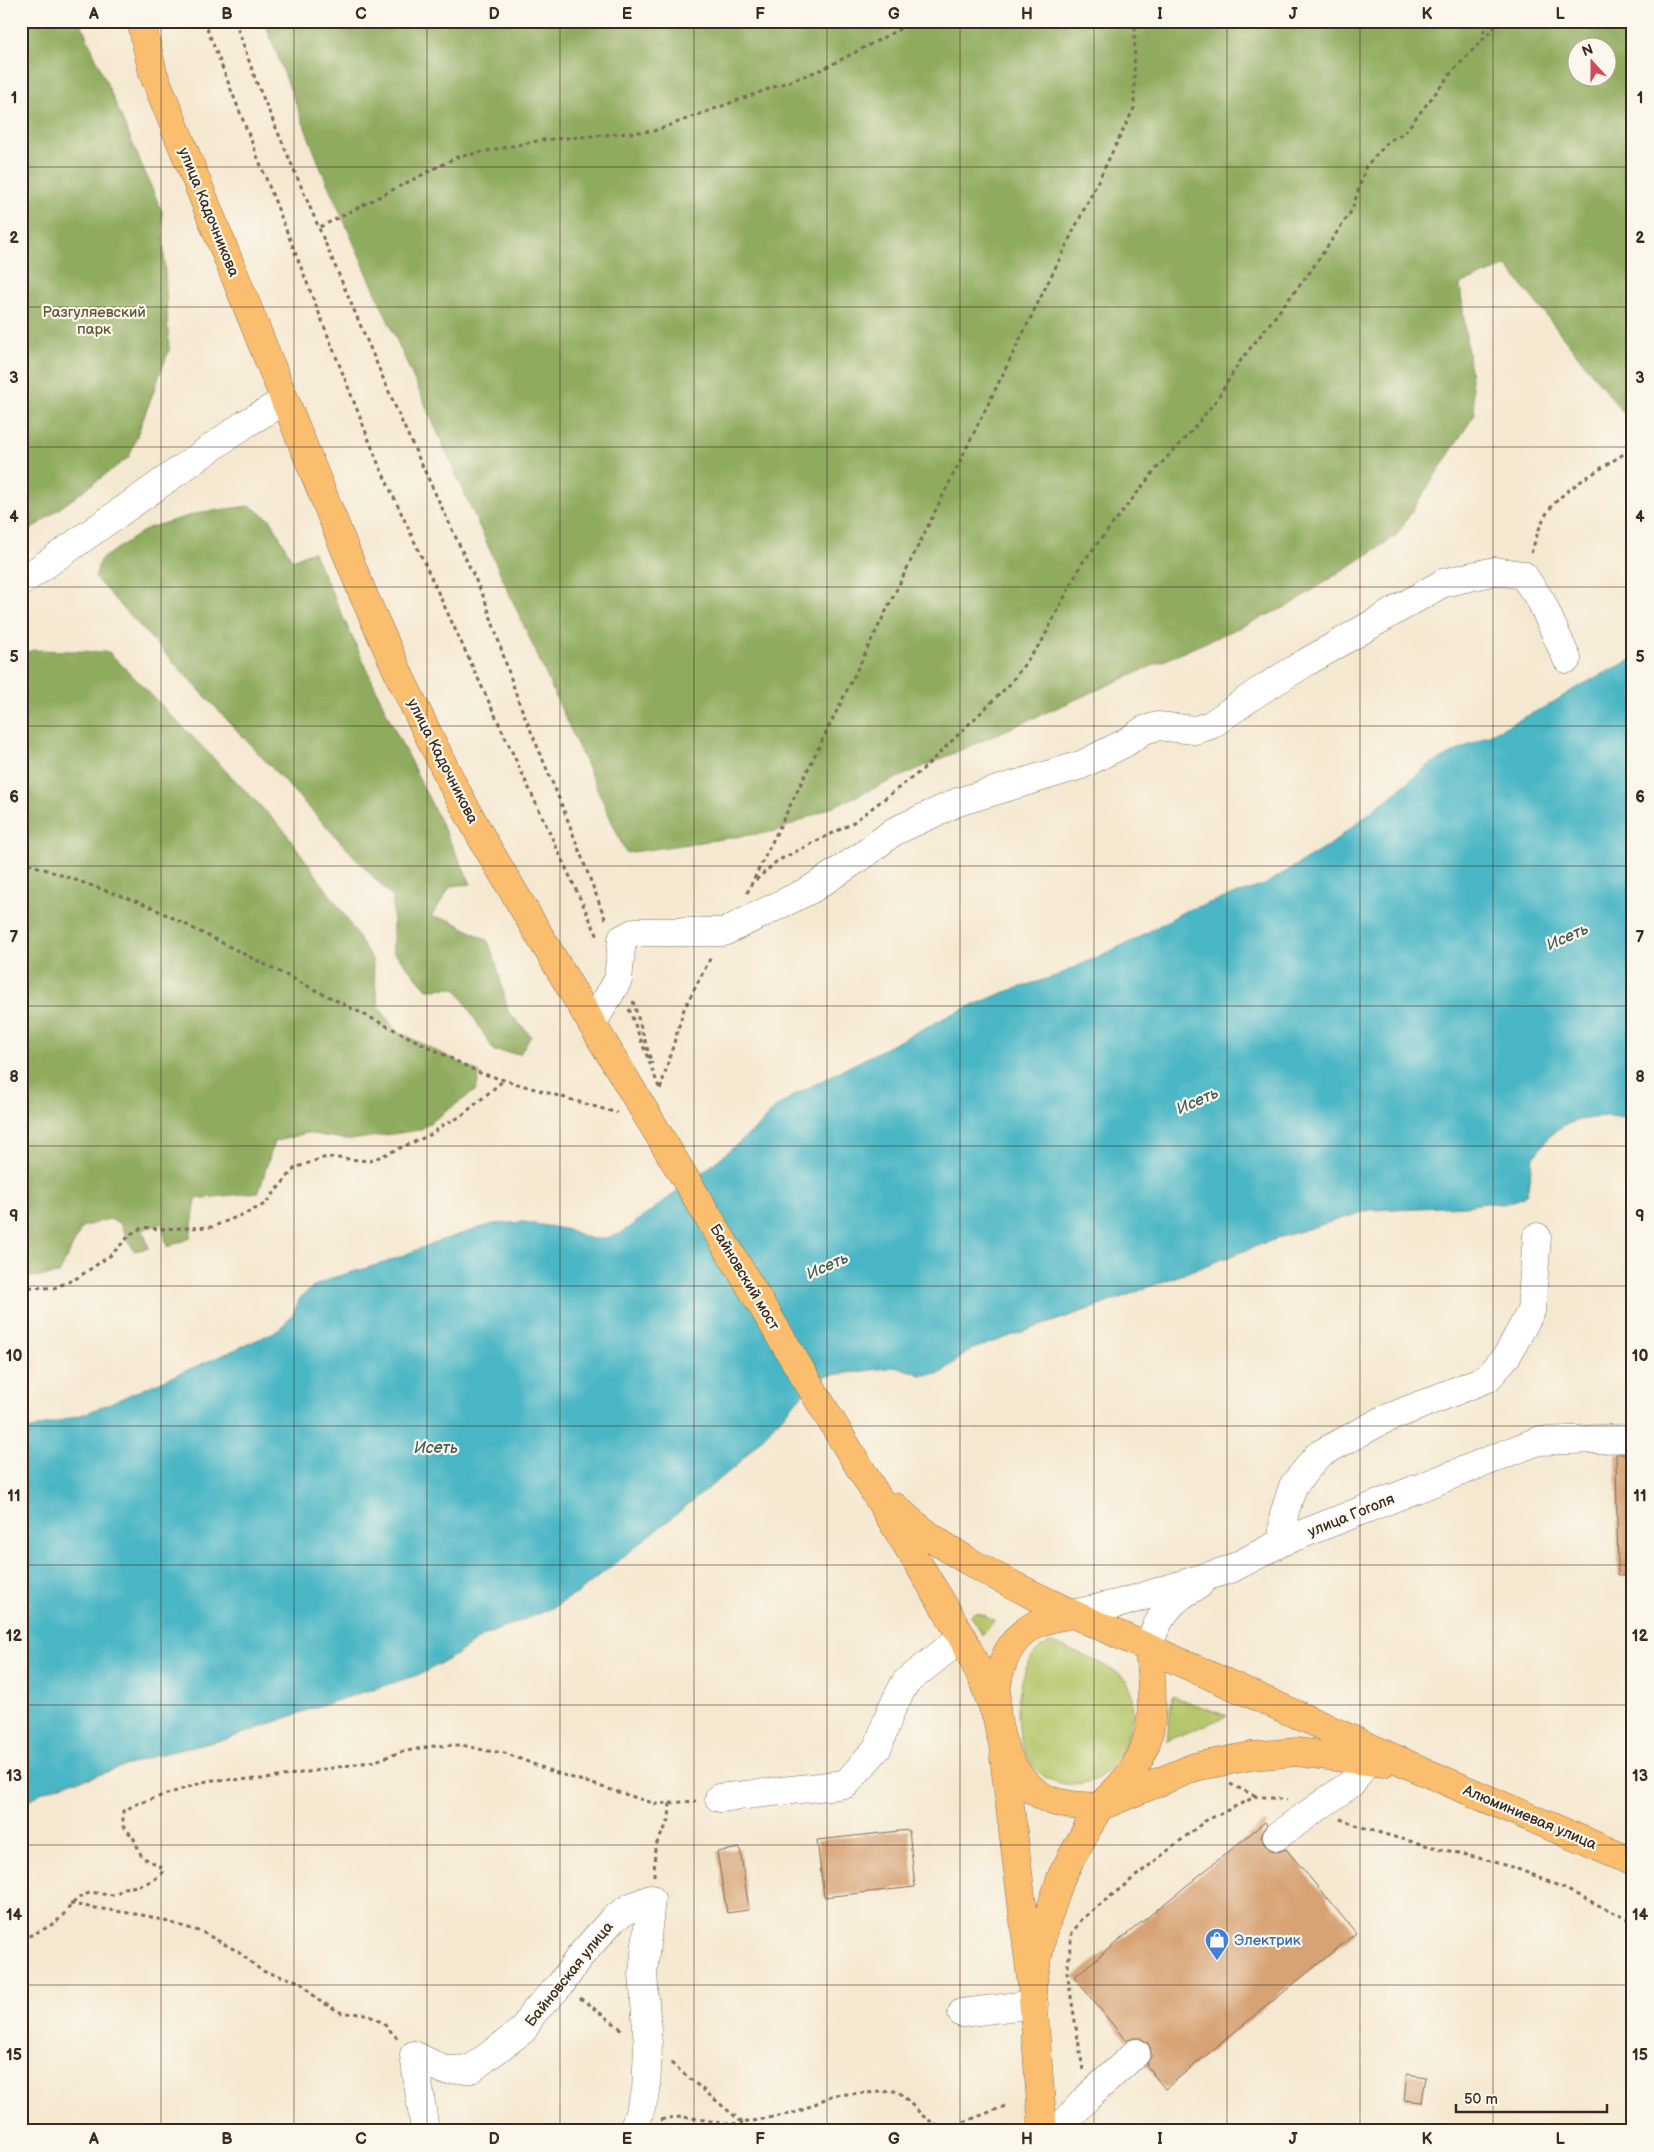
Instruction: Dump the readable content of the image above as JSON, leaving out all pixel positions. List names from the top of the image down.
{
  "streets": {
    "main road": ["улица Кадочникова", "Байновский мост", "Алюминиевая улица"],
    "street": ["улица Гоголя", "Байновская улица"]
  },
  "crossings": [
    ["улица Кадочникова", "Байновский мост"]
  ],
  "water": ["Исеть"],
  "parks": ["Разгуляевский парк"],
  "places": {
    "shop": ["Электрик"]
  },
  "scale_bar": "50 m",
  "north": "top",
  "grid": {
    "columns": [
      "A",
      "B",
      "C",
      "D",
      "E",
      "F",
      "G",
      "H",
      "I",
      "J",
      "K",
      "L"
    ],
    "rows": [
      "1",
      "2",
      "3",
      "4",
      "5",
      "6",
      "7",
      "8",
      "9",
      "10",
      "11",
      "12",
      "13",
      "14",
      "15"
    ]
  }
}
